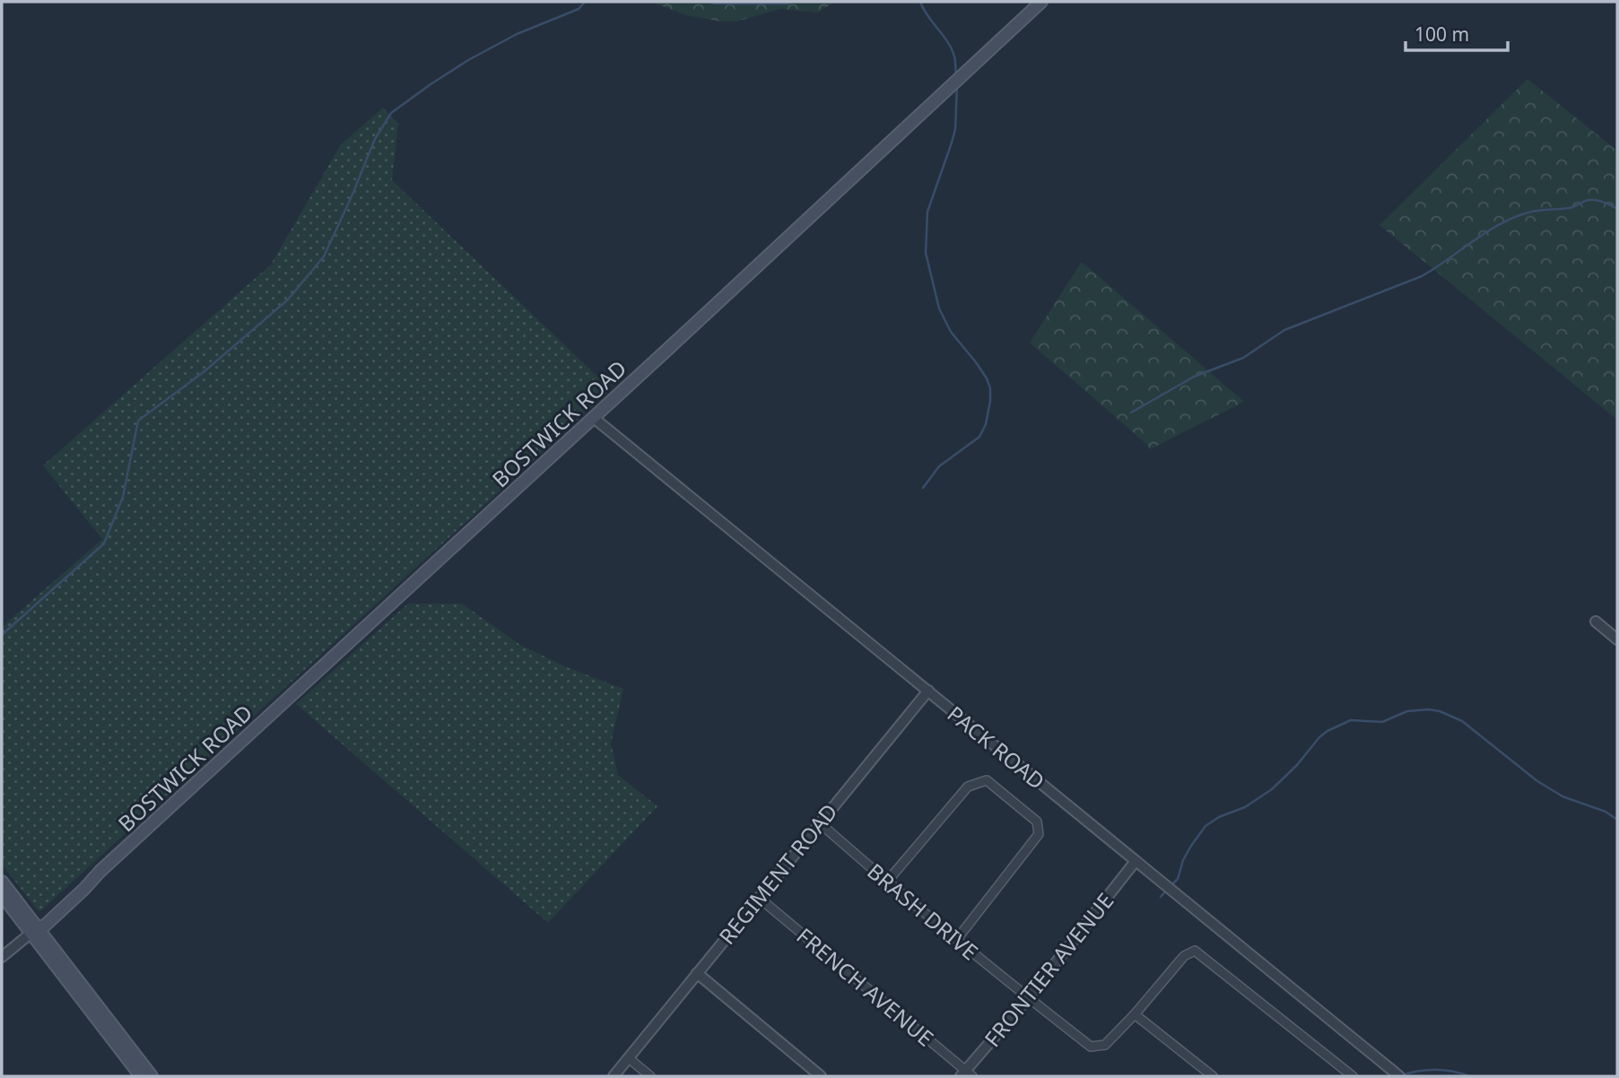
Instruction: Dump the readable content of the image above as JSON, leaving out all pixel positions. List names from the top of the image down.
{
  "streets": {
    "main road": ["BOSTWICK ROAD"],
    "street": [
      "PACK ROAD",
      "REGIMENT ROAD",
      "BRASH DRIVE",
      "FRONTIER AVENUE",
      "FRENCH AVENUE"
    ]
  },
  "crossings": [
    ["BOSTWICK ROAD", "PACK ROAD"],
    ["PACK ROAD", "REGIMENT ROAD"],
    ["PACK ROAD", "FRONTIER AVENUE"],
    ["REGIMENT ROAD", "BRASH DRIVE"],
    ["REGIMENT ROAD", "FRENCH AVENUE"],
    ["BRASH DRIVE", "FRONTIER AVENUE"],
    ["FRONTIER AVENUE", "FRENCH AVENUE"]
  ],
  "scale_bar": "100 m"
}
